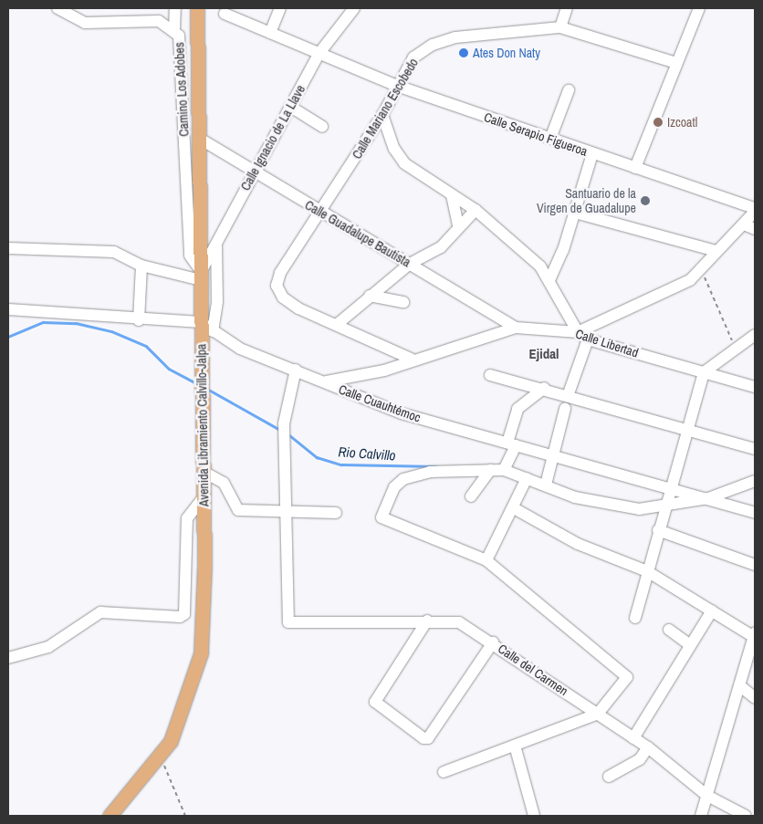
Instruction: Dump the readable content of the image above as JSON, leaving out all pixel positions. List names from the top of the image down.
{
  "streets": {
    "main road": ["Avenida Libramiento Calvillo-Jalpa"],
    "street": [
      "Camino Los Adobes",
      "Calle Mariano Escobedo",
      "Calle Serapio Figueroa",
      "Calle Ignacio de La Llave",
      "Calle Guadalupe Bautista",
      "Calle Libertad",
      "Calle Cuauhtémoc",
      "Calle del Carmen"
    ]
  },
  "crossings": [
    ["Camino Los Adobes", "Calle Ignacio de La Llave"],
    ["Camino Los Adobes", "Avenida Libramiento Calvillo-Jalpa"],
    ["Calle Mariano Escobedo", "Calle Serapio Figueroa"],
    ["Calle Mariano Escobedo", "Calle Guadalupe Bautista"],
    ["Calle Serapio Figueroa", "Calle Ignacio de La Llave"],
    ["Calle Ignacio de La Llave", "Calle Guadalupe Bautista"],
    ["Calle Ignacio de La Llave", "Avenida Libramiento Calvillo-Jalpa"],
    ["Calle Guadalupe Bautista", "Calle Libertad"],
    ["Calle Guadalupe Bautista", "Avenida Libramiento Calvillo-Jalpa"],
    ["Calle Libertad", "Calle Cuauhtémoc"],
    ["Calle Cuauhtémoc", "Avenida Libramiento Calvillo-Jalpa"]
  ],
  "districts": ["Ejidal"],
  "water": ["Rio Calvillo"],
  "places": ["Ates Don Naty", "Izcoatl", "Santuario de la Virgen de Guadalupe"]
}
